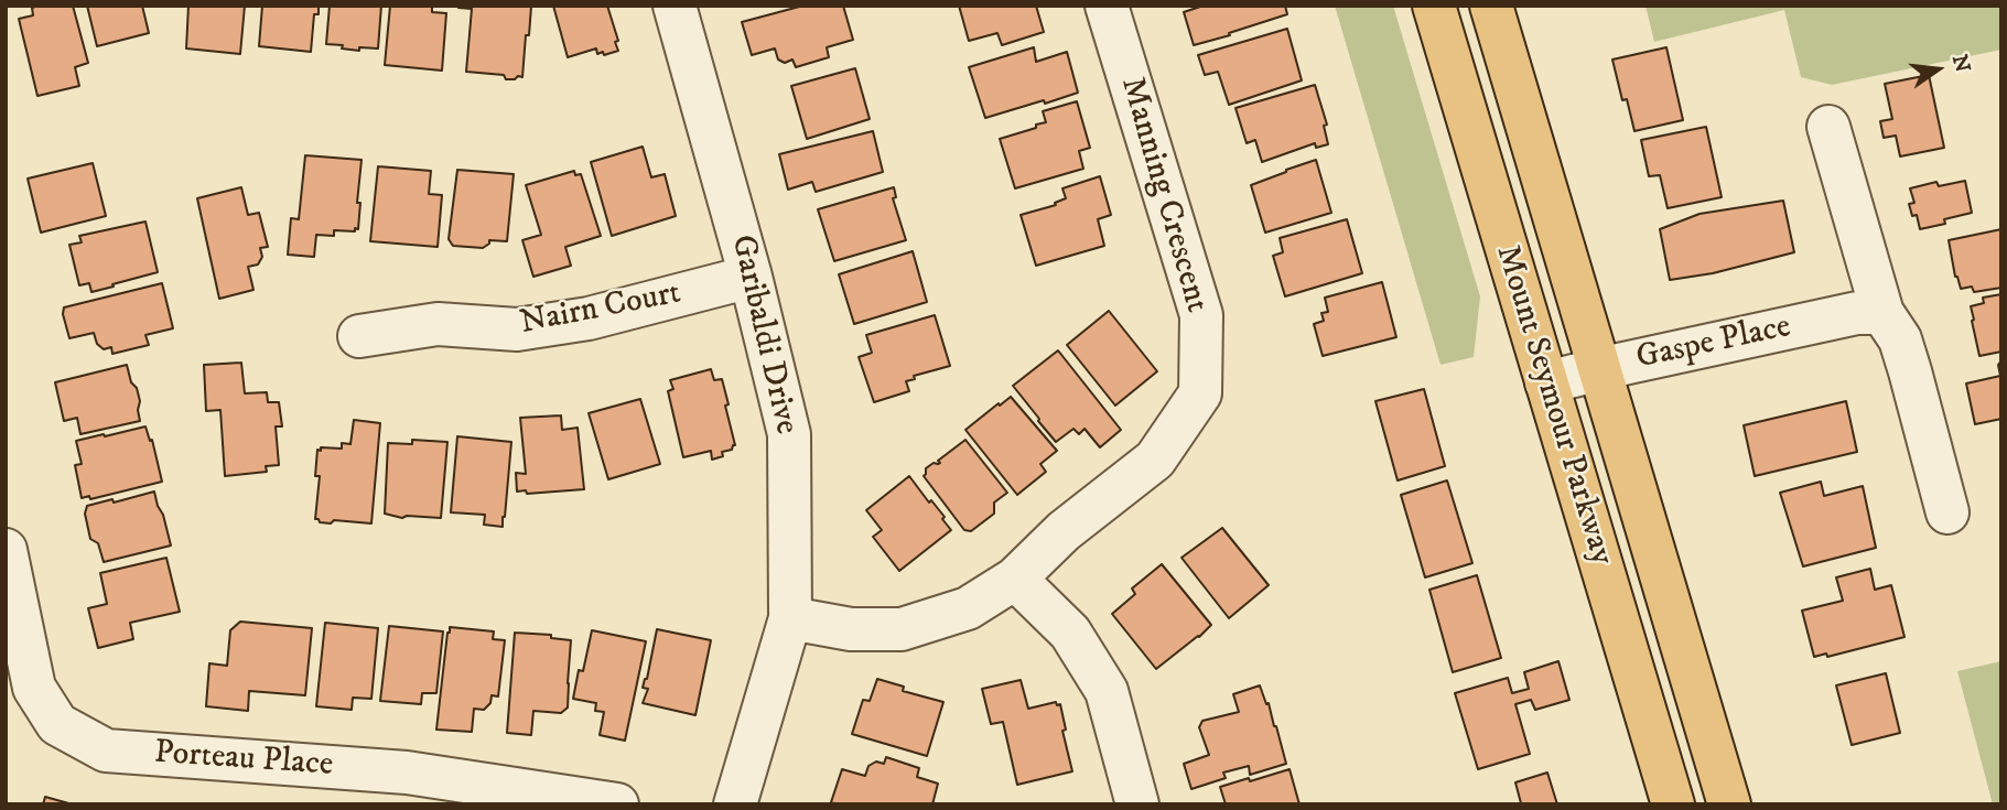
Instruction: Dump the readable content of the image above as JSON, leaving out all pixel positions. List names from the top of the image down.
{
  "streets": {
    "main road": ["Mount Seymour Parkway"],
    "street": [
      "Manning Crescent",
      "Nairn Court",
      "Garibaldi Drive",
      "Gaspe Place",
      "Porteau Place"
    ]
  },
  "crossings": [
    ["Manning Crescent", "Garibaldi Drive"],
    ["Nairn Court", "Garibaldi Drive"],
    ["Gaspe Place", "Mount Seymour Parkway"]
  ],
  "north": "right"
}
